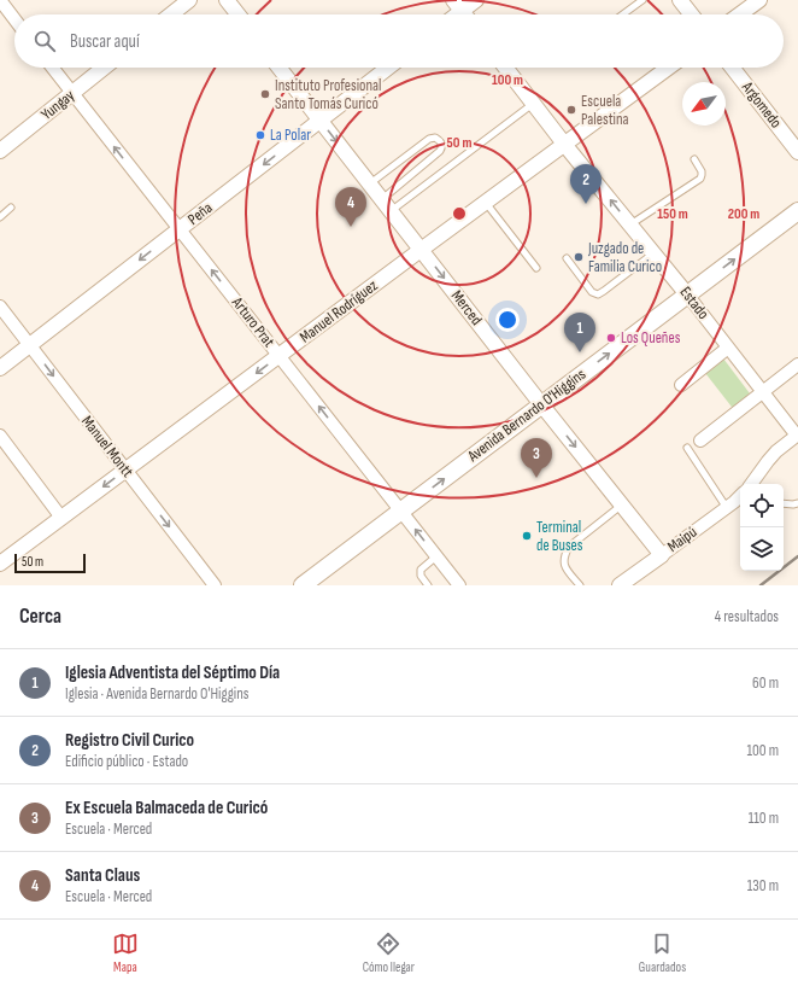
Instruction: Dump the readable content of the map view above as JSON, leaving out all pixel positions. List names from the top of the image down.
{
  "streets": {
    "main road": ["Avenida Bernardo O'Higgins"],
    "street": [
      "Yungay",
      "Argomedo",
      "Peña",
      "Estado",
      "Merced",
      "Manuel Rodríguez",
      "Arturo Prat",
      "Manuel Montt",
      "Maipú"
    ]
  },
  "crossings": [
    ["Yungay", "Arturo Prat"],
    ["Peña", "Merced"],
    ["Peña", "Arturo Prat"],
    ["Peña", "Manuel Montt"],
    ["Estado", "Manuel Rodríguez"],
    ["Estado", "Avenida Bernardo O'Higgins"],
    ["Estado", "Maipú"],
    ["Merced", "Manuel Rodríguez"],
    ["Merced", "Avenida Bernardo O'Higgins"],
    ["Merced", "Maipú"],
    ["Manuel Rodríguez", "Arturo Prat"],
    ["Manuel Rodríguez", "Manuel Montt"],
    ["Arturo Prat", "Avenida Bernardo O'Higgins"]
  ],
  "one_way": [
    "Peña",
    "Merced",
    "Arturo Prat",
    "Avenida Bernardo O'Higgins"
  ],
  "places": [
    "Instituto Profesional Santo Tomás Curicó",
    "Escuela Palestina",
    "La Polar",
    "Juzgado de Familia Curico",
    "Los Queñes",
    "Terminal de Buses"
  ],
  "scale_bar": "50 m",
  "north": "bottom left",
  "page": {
    "search": "Buscar aquí",
    "pins": [
      "2",
      "4",
      "1",
      "3"
    ],
    "scale": "50 m",
    "heading": ["Cerca", "4 resultados"],
    "list": [
      {
        "mark": "1",
        "name": "Iglesia Adventista del Séptimo Día",
        "note": "Iglesia · Avenida Bernardo O'Higgins",
        "value": "60 m"
      },
      {
        "mark": "2",
        "name": "Registro Civil Curico",
        "note": "Edificio público · Estado",
        "value": "100 m"
      },
      {
        "mark": "3",
        "name": "Ex Escuela Balmaceda de Curicó",
        "note": "Escuela · Merced",
        "value": "110 m"
      },
      {
        "mark": "4",
        "name": "Santa Claus",
        "note": "Escuela · Merced",
        "value": "130 m"
      }
    ],
    "nav": ["Mapa", "Cómo llegar", "Guardados"]
  },
  "rings": [
    "100 m",
    "50 m",
    "150 m",
    "200 m"
  ]
}
